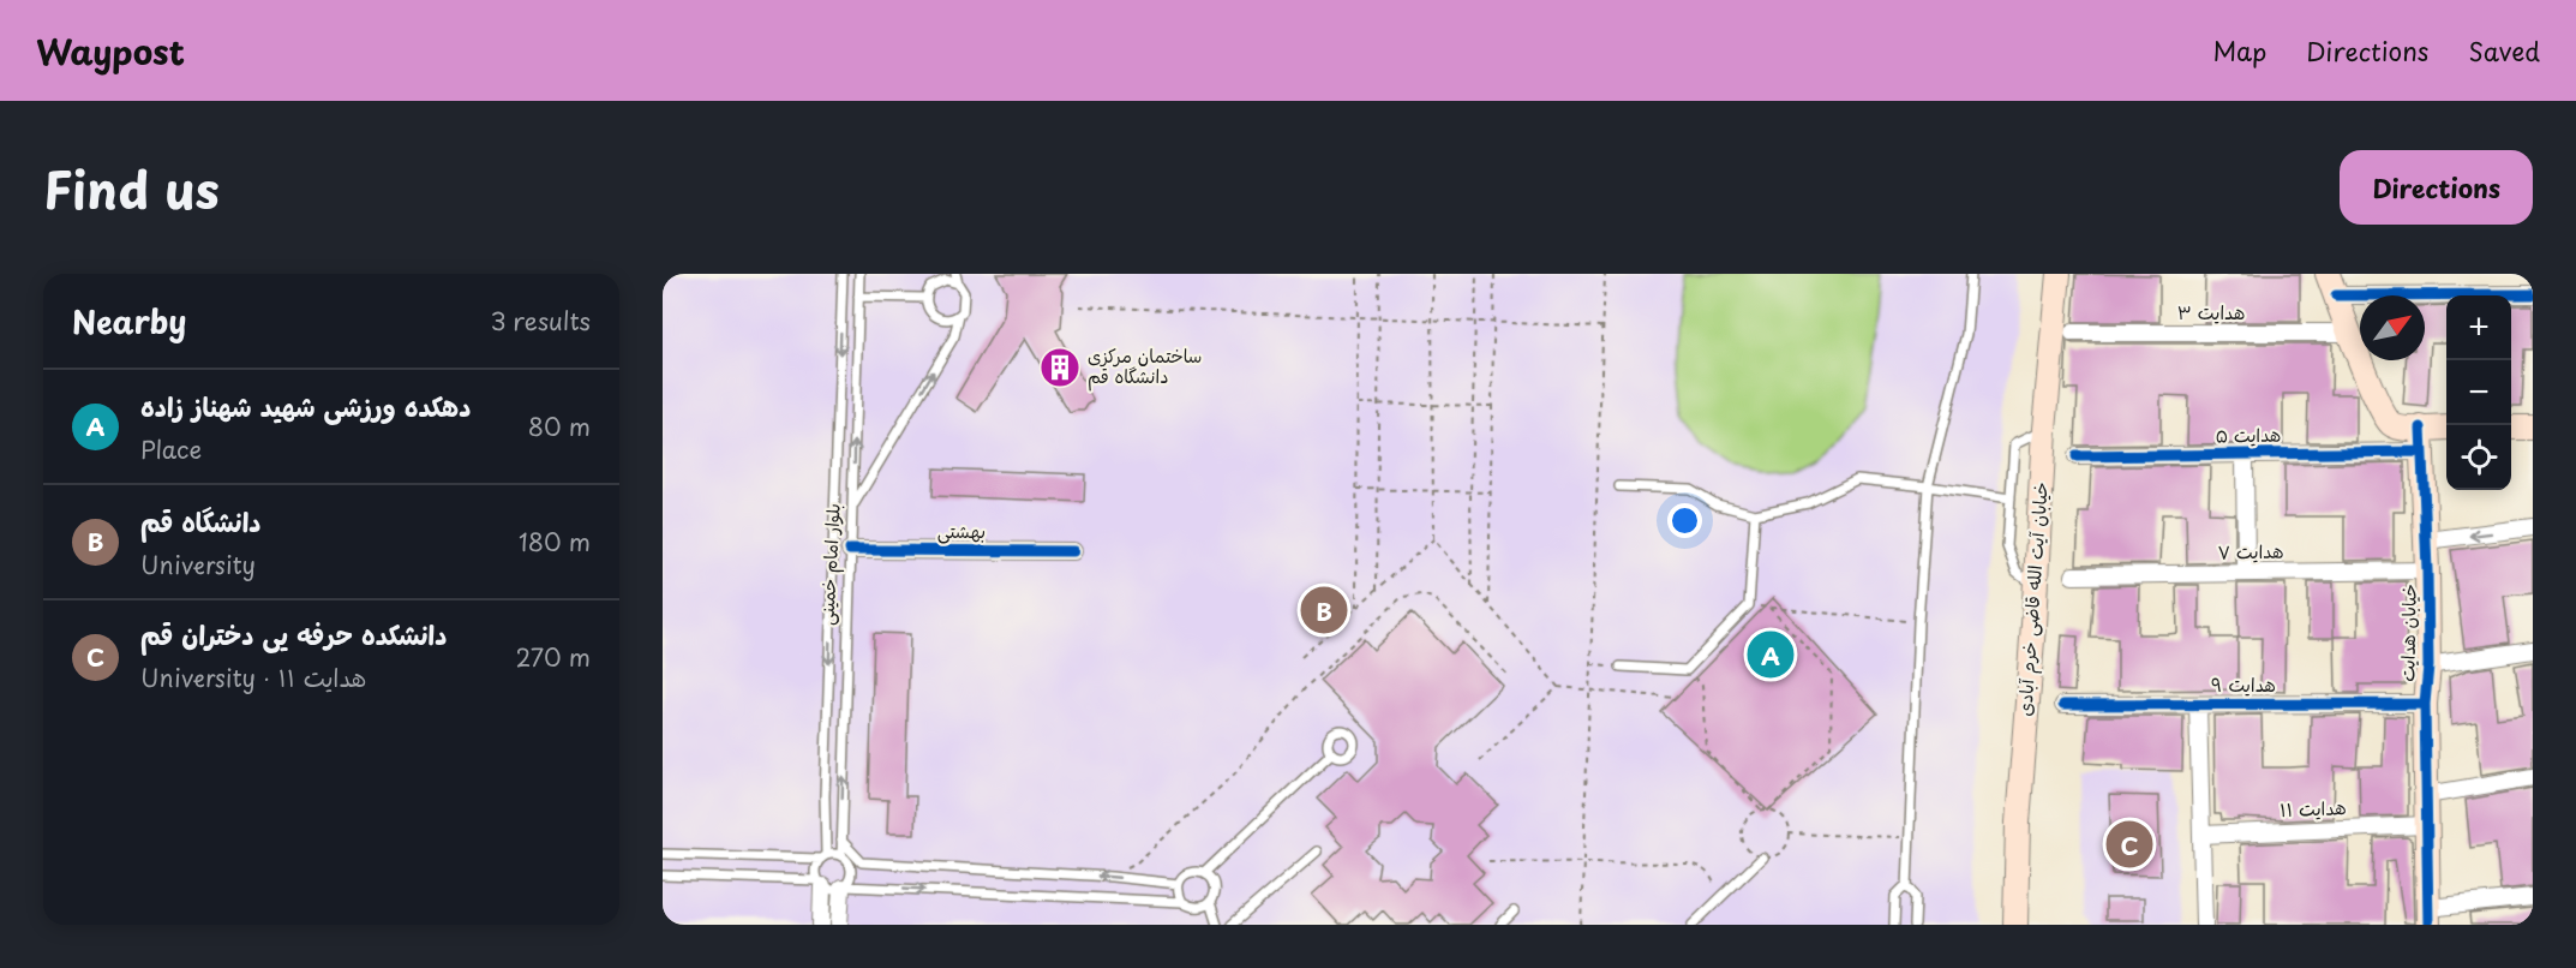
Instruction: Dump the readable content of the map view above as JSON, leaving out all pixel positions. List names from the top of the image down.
{
  "streets": {
    "street": [
      "هدایت ۳",
      "هدایت ۵",
      "بهشتی",
      "هدایت ۷",
      "خیابان آیت الله قاضی خرم آبادی",
      "خیابان هدایت",
      "هدایت ۹",
      "هدایت ۱۱"
    ],
    "lane": ["بلوار امام خمینی"]
  },
  "crossings": [
    ["هدایت ۵", "خیابان هدایت"],
    ["بهشتی", "بلوار امام خمینی"],
    ["هدایت ۷", "خیابان هدایت"],
    ["خیابان هدایت", "هدایت ۹"],
    ["خیابان هدایت", "هدایت ۱۱"]
  ],
  "places": {
    "building": ["ساختمان مرکزی دانشگاه قم"]
  },
  "north": "top right",
  "page": {
    "header": "Waypost",
    "nav": ["Map", "Directions", "Saved"],
    "title": "Find us",
    "buttons": "Directions",
    "heading": ["Nearby", "3 results"],
    "map_buttons": ["+", "−"],
    "list": [
      {
        "mark": "A",
        "name": "دهکده ورزشی شهید شهناز زاده",
        "note": "Place",
        "value": "80 m"
      },
      {
        "mark": "B",
        "name": "دانشگاه قم",
        "note": "University",
        "value": "180 m"
      },
      {
        "mark": "C",
        "name": "دانشکده حرفه یی دختران قم",
        "note": "University · هدایت ۱۱",
        "value": "270 m"
      }
    ],
    "pins": ["B", "A", "C"]
  }
}
